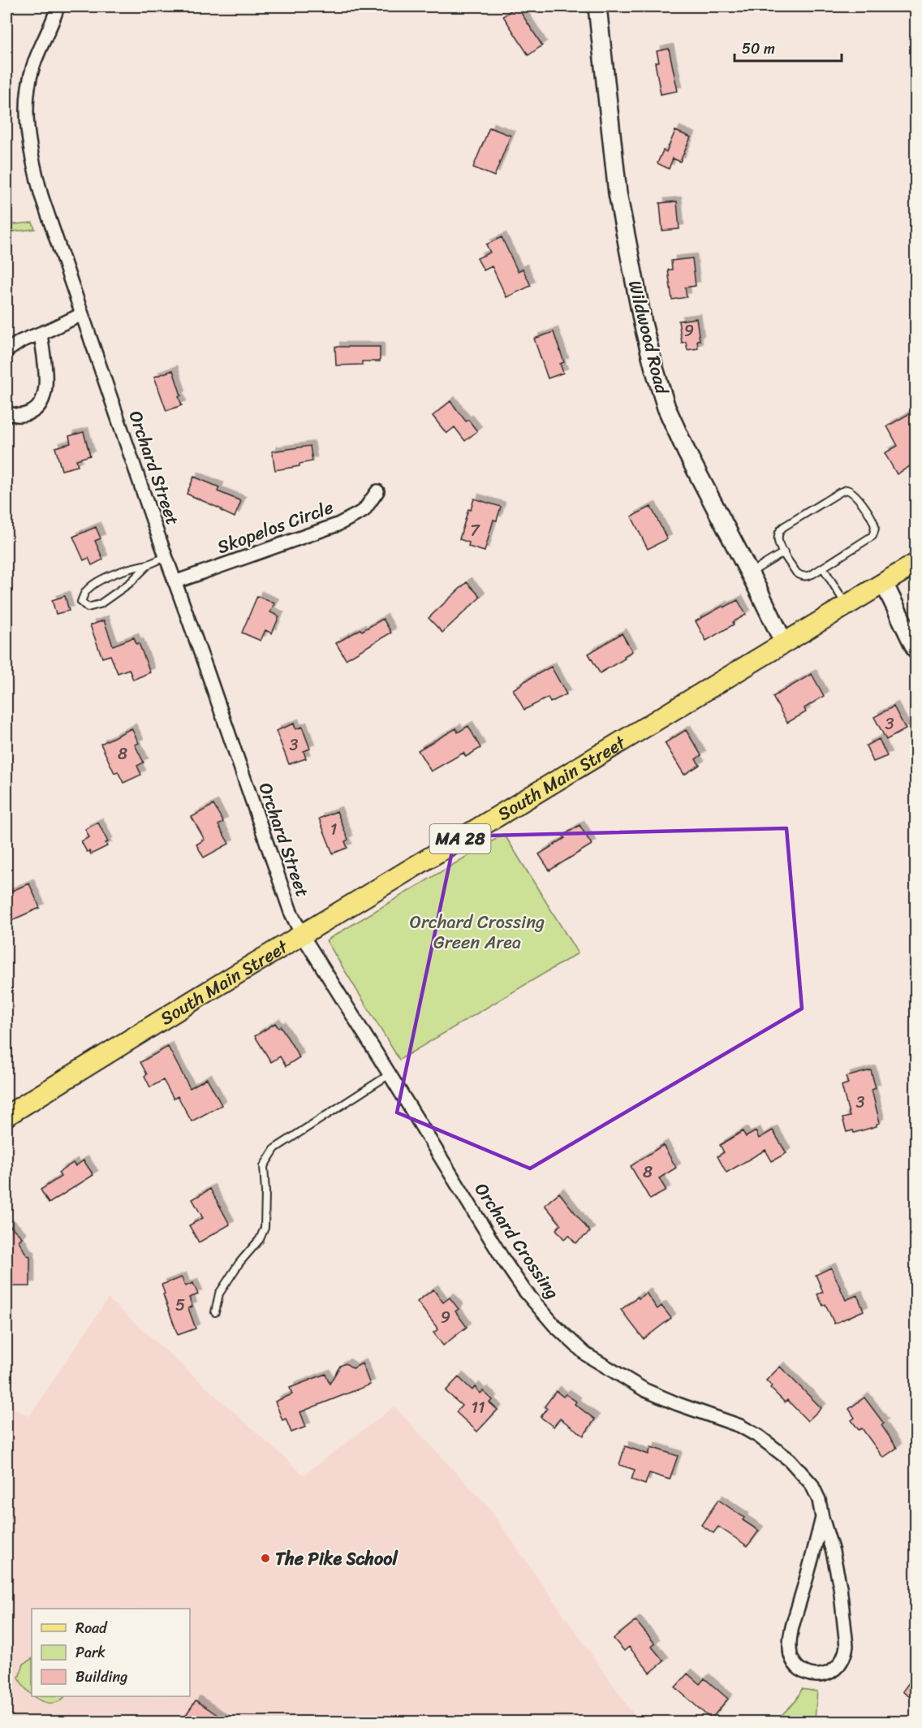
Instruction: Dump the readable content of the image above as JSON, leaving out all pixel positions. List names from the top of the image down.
{
  "streets": {
    "main road": ["South Main Street", "MA 28"],
    "street": [
      "Wildwood Road",
      "Orchard Street",
      "Skopelos Circle",
      "Orchard Crossing"
    ]
  },
  "crossings": [
    ["Wildwood Road", "South Main Street"],
    ["Orchard Street", "Skopelos Circle"],
    ["Orchard Street", "South Main Street"],
    ["Orchard Street", "Orchard Crossing"],
    ["South Main Street", "Orchard Crossing"]
  ],
  "parks": ["Orchard Crossing Green Area"],
  "places": ["The Pike School"],
  "house_numbers": [
    "9",
    "7",
    "3",
    "3",
    "8",
    "1",
    "3",
    "8",
    "5",
    "9",
    "11"
  ],
  "legend": ["Road", "Park", "Building"],
  "scale_bar": "50 m"
}
